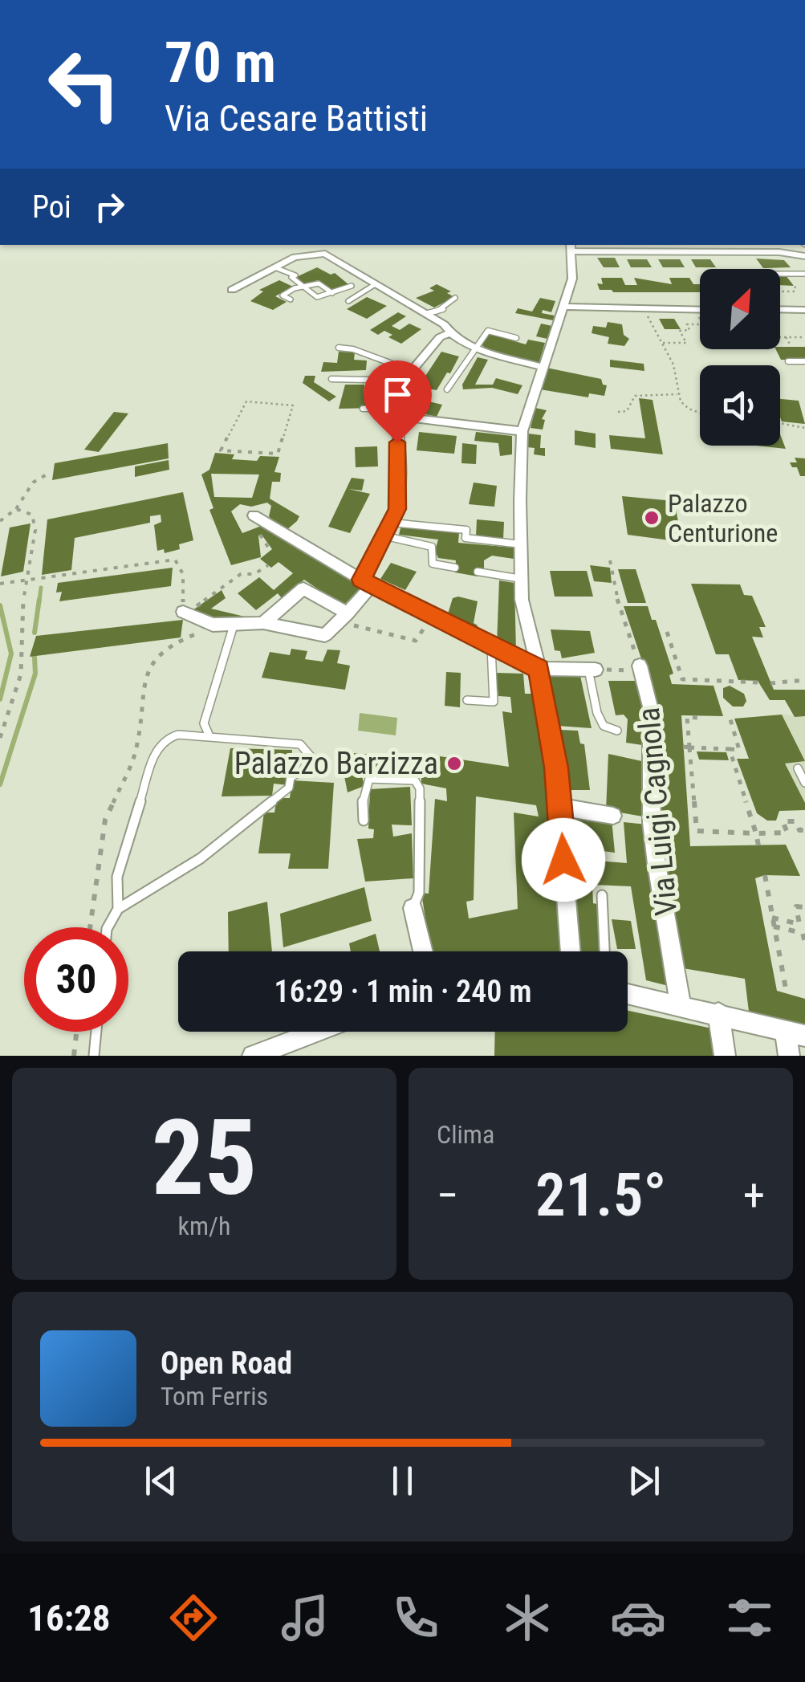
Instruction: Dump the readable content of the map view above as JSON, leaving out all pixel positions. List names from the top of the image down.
{
  "streets": {
    "street": ["Via Luigi Cagnola"]
  },
  "places": ["Palazzo Centurione", "Palazzo Barzizza"],
  "north": "top right",
  "page": {
    "turn": ["70 m", "Via Cesare Battisti"],
    "then": "Poi",
    "limit": "30",
    "trip": "16:29 · 1 min · 240 m",
    "tile": [
      ["25", "km/h"],
      "Clima"
    ],
    "heat": ["−", "21.5°", "+"],
    "song": ["Open Road", "Tom Ferris"],
    "tabs": "16:28"
  }
}
